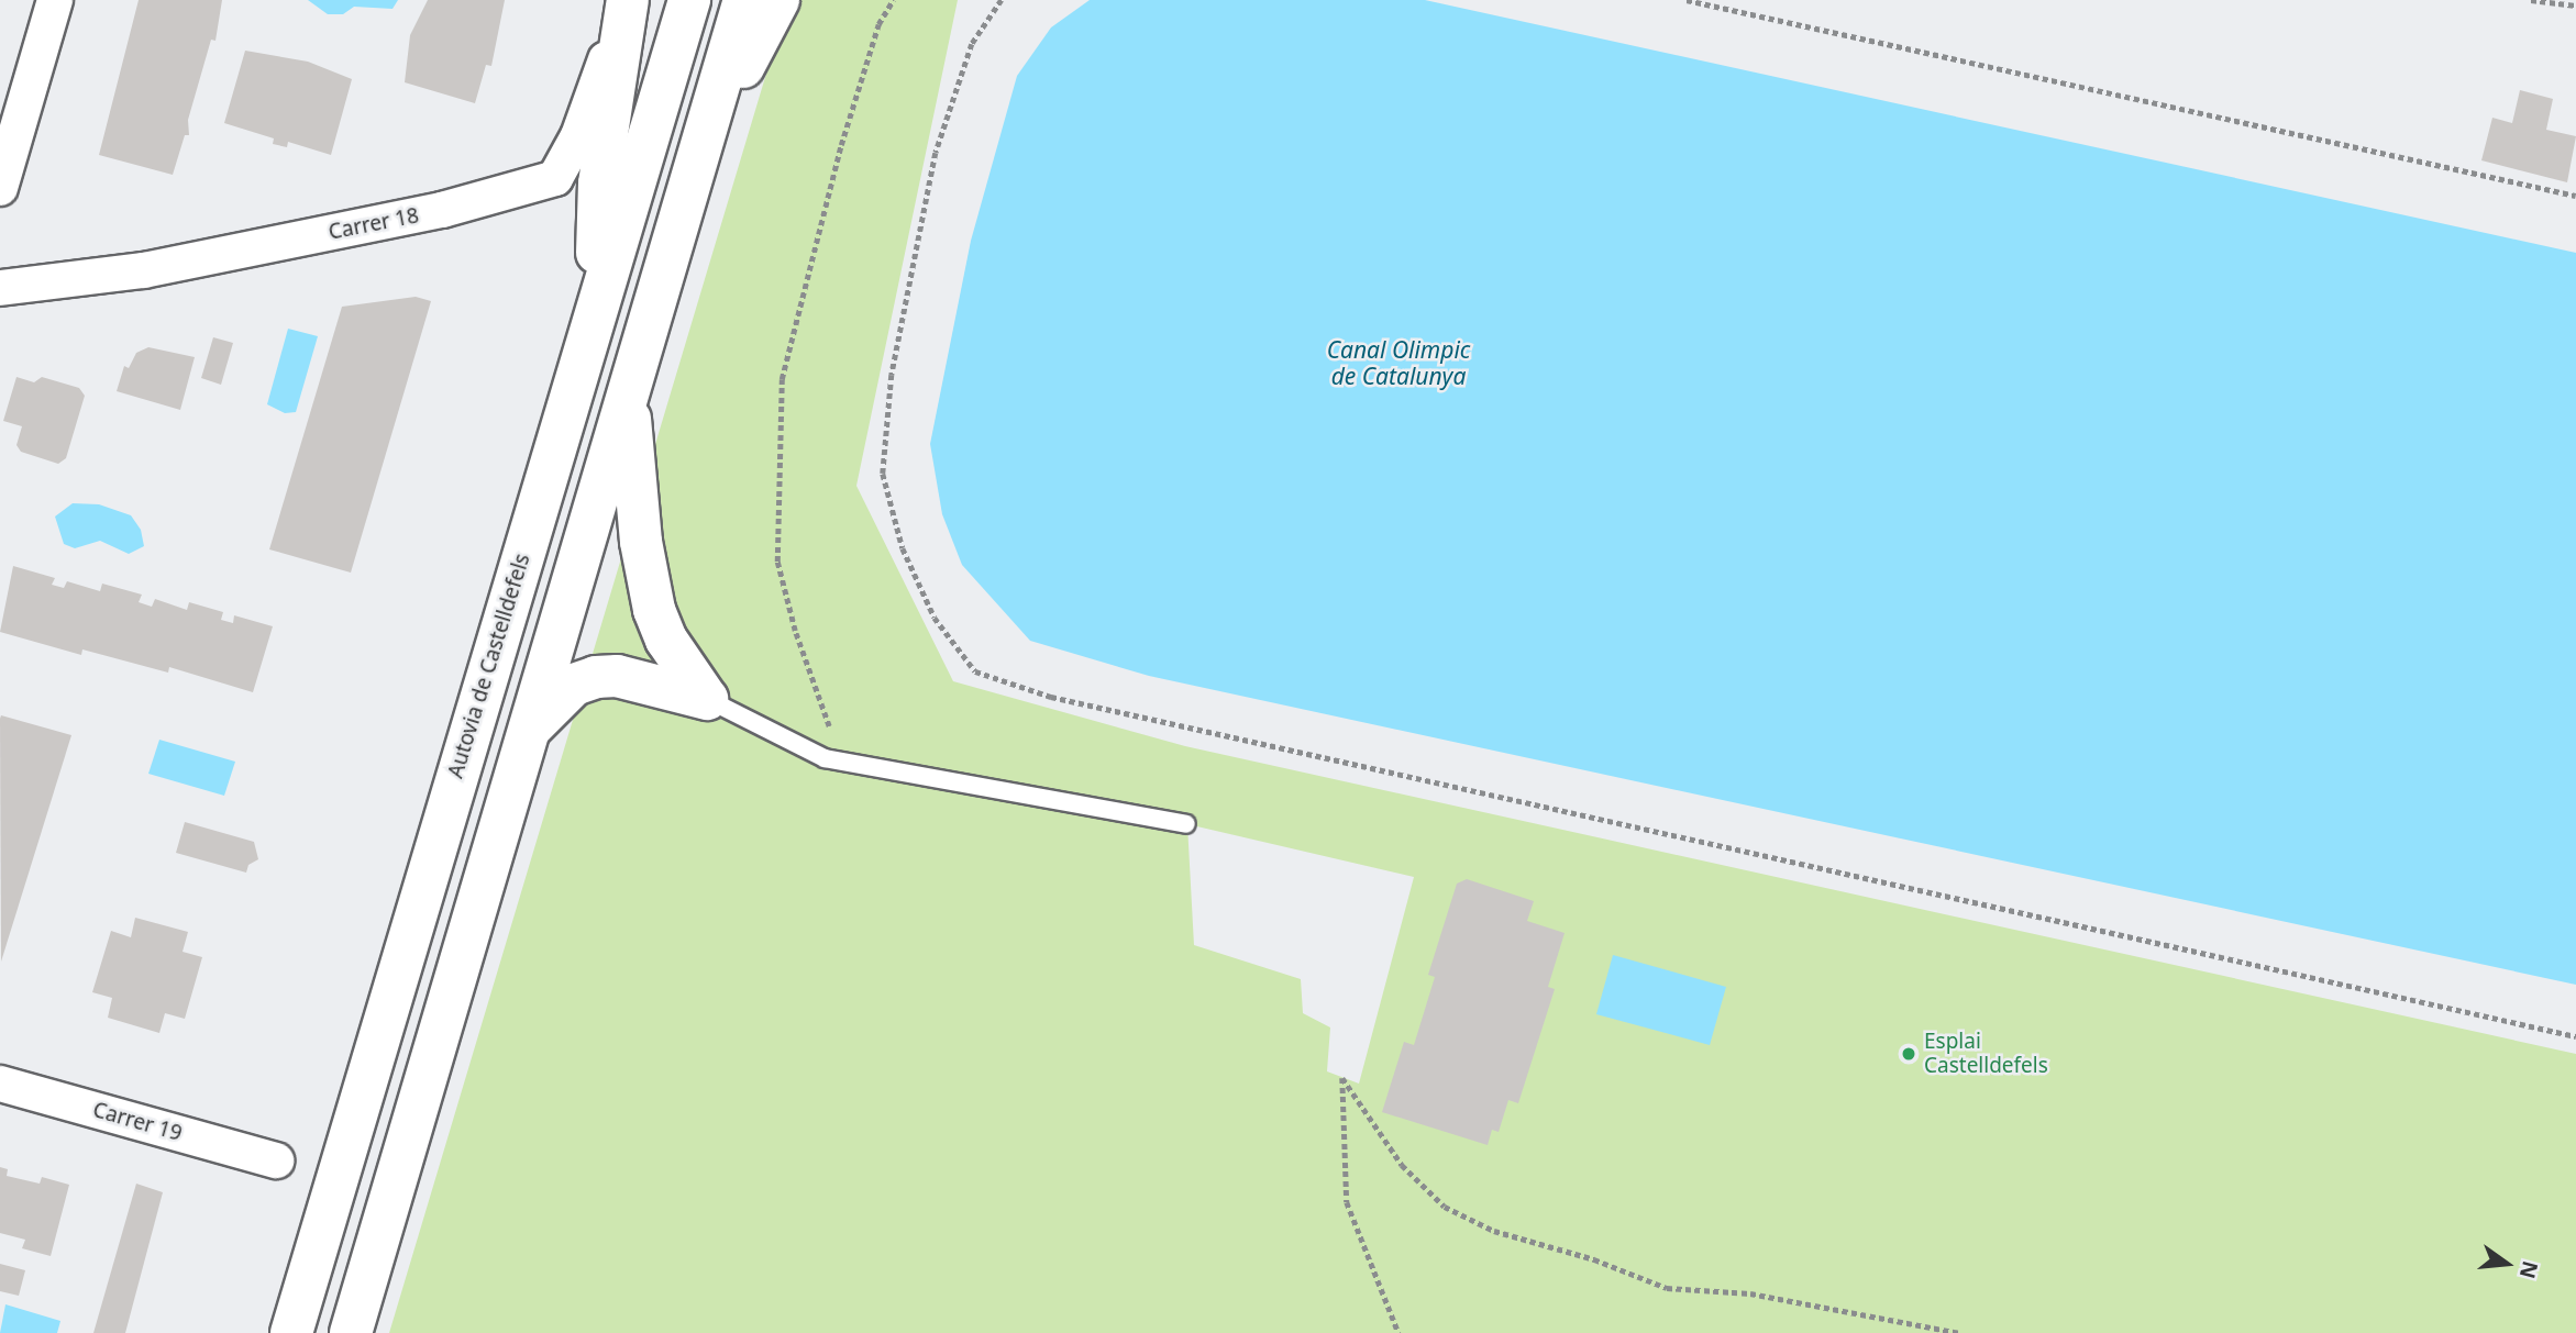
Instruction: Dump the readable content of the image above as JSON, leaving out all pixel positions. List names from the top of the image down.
{
  "streets": {
    "highway": ["Autovia de Castelldefels"],
    "street": ["Carrer 18", "Carrer 19"]
  },
  "water": ["Canal Olimpic de Catalunya"],
  "places": ["Esplai Castelldefels"],
  "north": "right"
}
